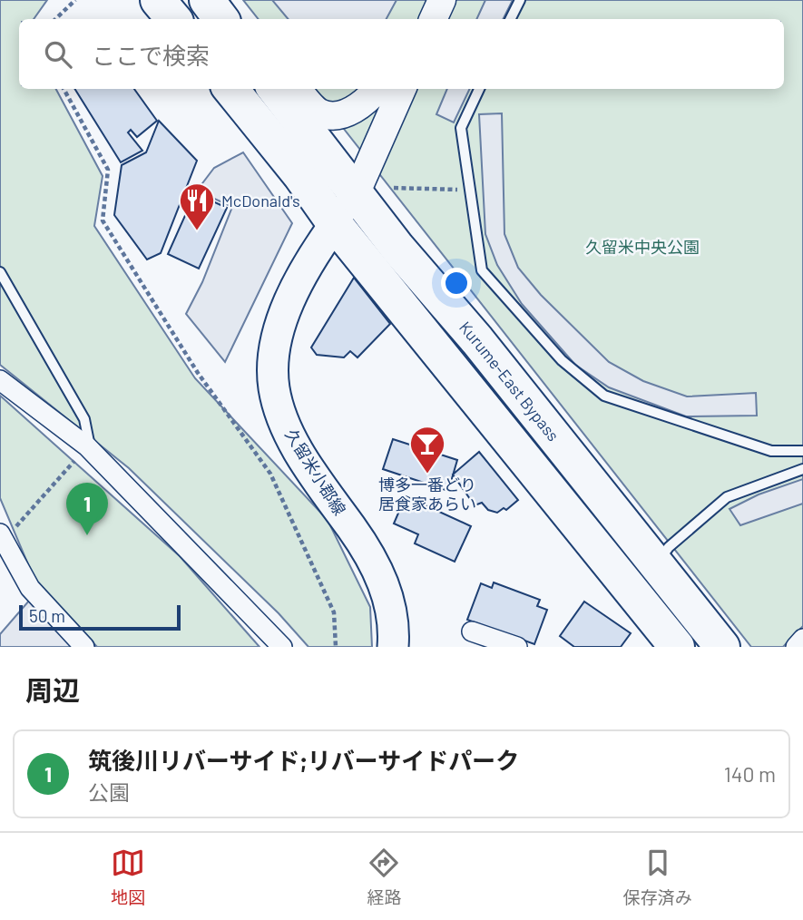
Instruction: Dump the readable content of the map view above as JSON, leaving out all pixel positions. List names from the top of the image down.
{
  "streets": {
    "highway": ["Kurume-East Bypass"],
    "main road": ["久留米小郡線"]
  },
  "parks": ["久留米中央公園"],
  "places": {
    "restaurant": ["McDonald's"],
    "bar": ["博多一番どり 居食家あらい"]
  },
  "scale_bar": "50 m",
  "page": {
    "search": "ここで検索",
    "pins": "1",
    "scale": "50 m",
    "heading": "周辺",
    "list": [
      {
        "mark": "1",
        "name": "筑後川リバーサイド;リバーサイドパーク",
        "note": "公園",
        "value": "140 m"
      }
    ],
    "nav": ["地図", "経路", "保存済み"]
  }
}
